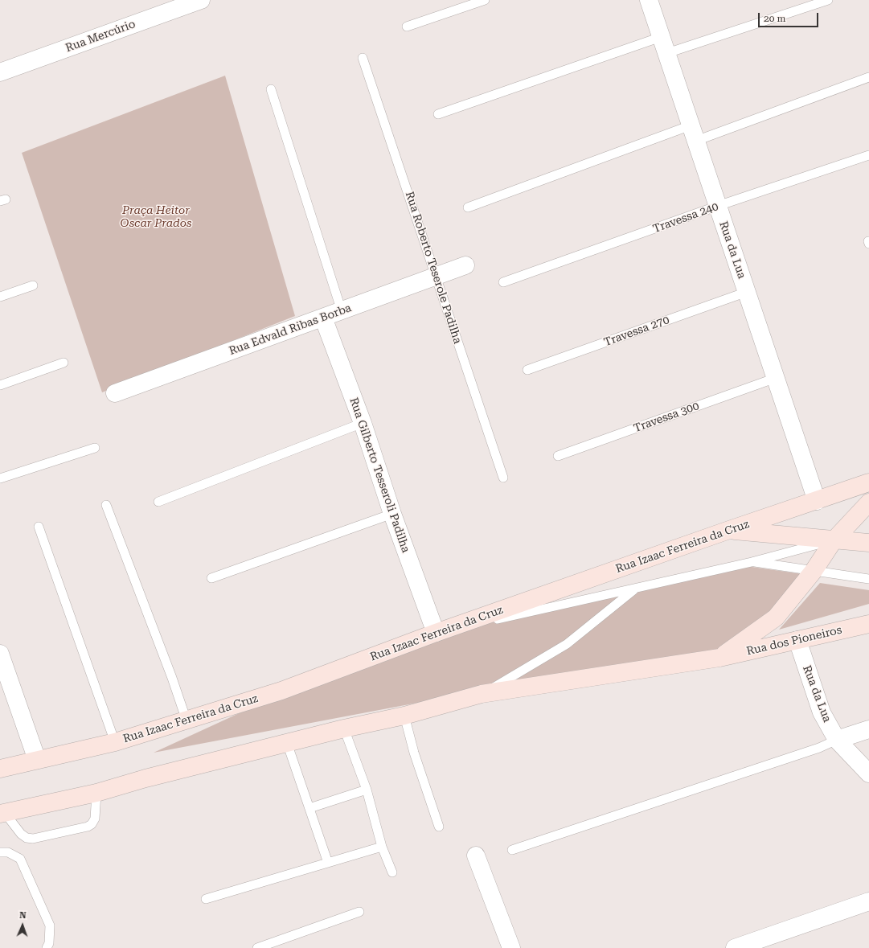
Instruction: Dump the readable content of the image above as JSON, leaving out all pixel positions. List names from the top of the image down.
{
  "streets": {
    "main road": ["Rua Izaac Ferreira da Cruz", "Rua dos Pioneiros"],
    "street": [
      "Rua Mercúrio",
      "Rua da Lua",
      "Rua Edvald Ribas Borba",
      "Rua Gilberto Tesseroli Padilha"
    ],
    "lane": [
      "Travessa 240",
      "Rua Roberto Teserole Padilha",
      "Travessa 270",
      "Travessa 300"
    ]
  },
  "crossings": [
    ["Travessa 240", "Rua da Lua"],
    ["Rua da Lua", "Travessa 270"],
    ["Rua da Lua", "Travessa 300"],
    ["Rua da Lua", "Rua Izaac Ferreira da Cruz"],
    ["Rua da Lua", "Rua dos Pioneiros"],
    ["Rua Roberto Teserole Padilha", "Rua Edvald Ribas Borba"],
    ["Rua Edvald Ribas Borba", "Rua Gilberto Tesseroli Padilha"],
    ["Rua Gilberto Tesseroli Padilha", "Rua Izaac Ferreira da Cruz"]
  ],
  "parks": ["Praça Heitor Oscar Prados"],
  "scale_bar": "20 m",
  "north": "top"
}
